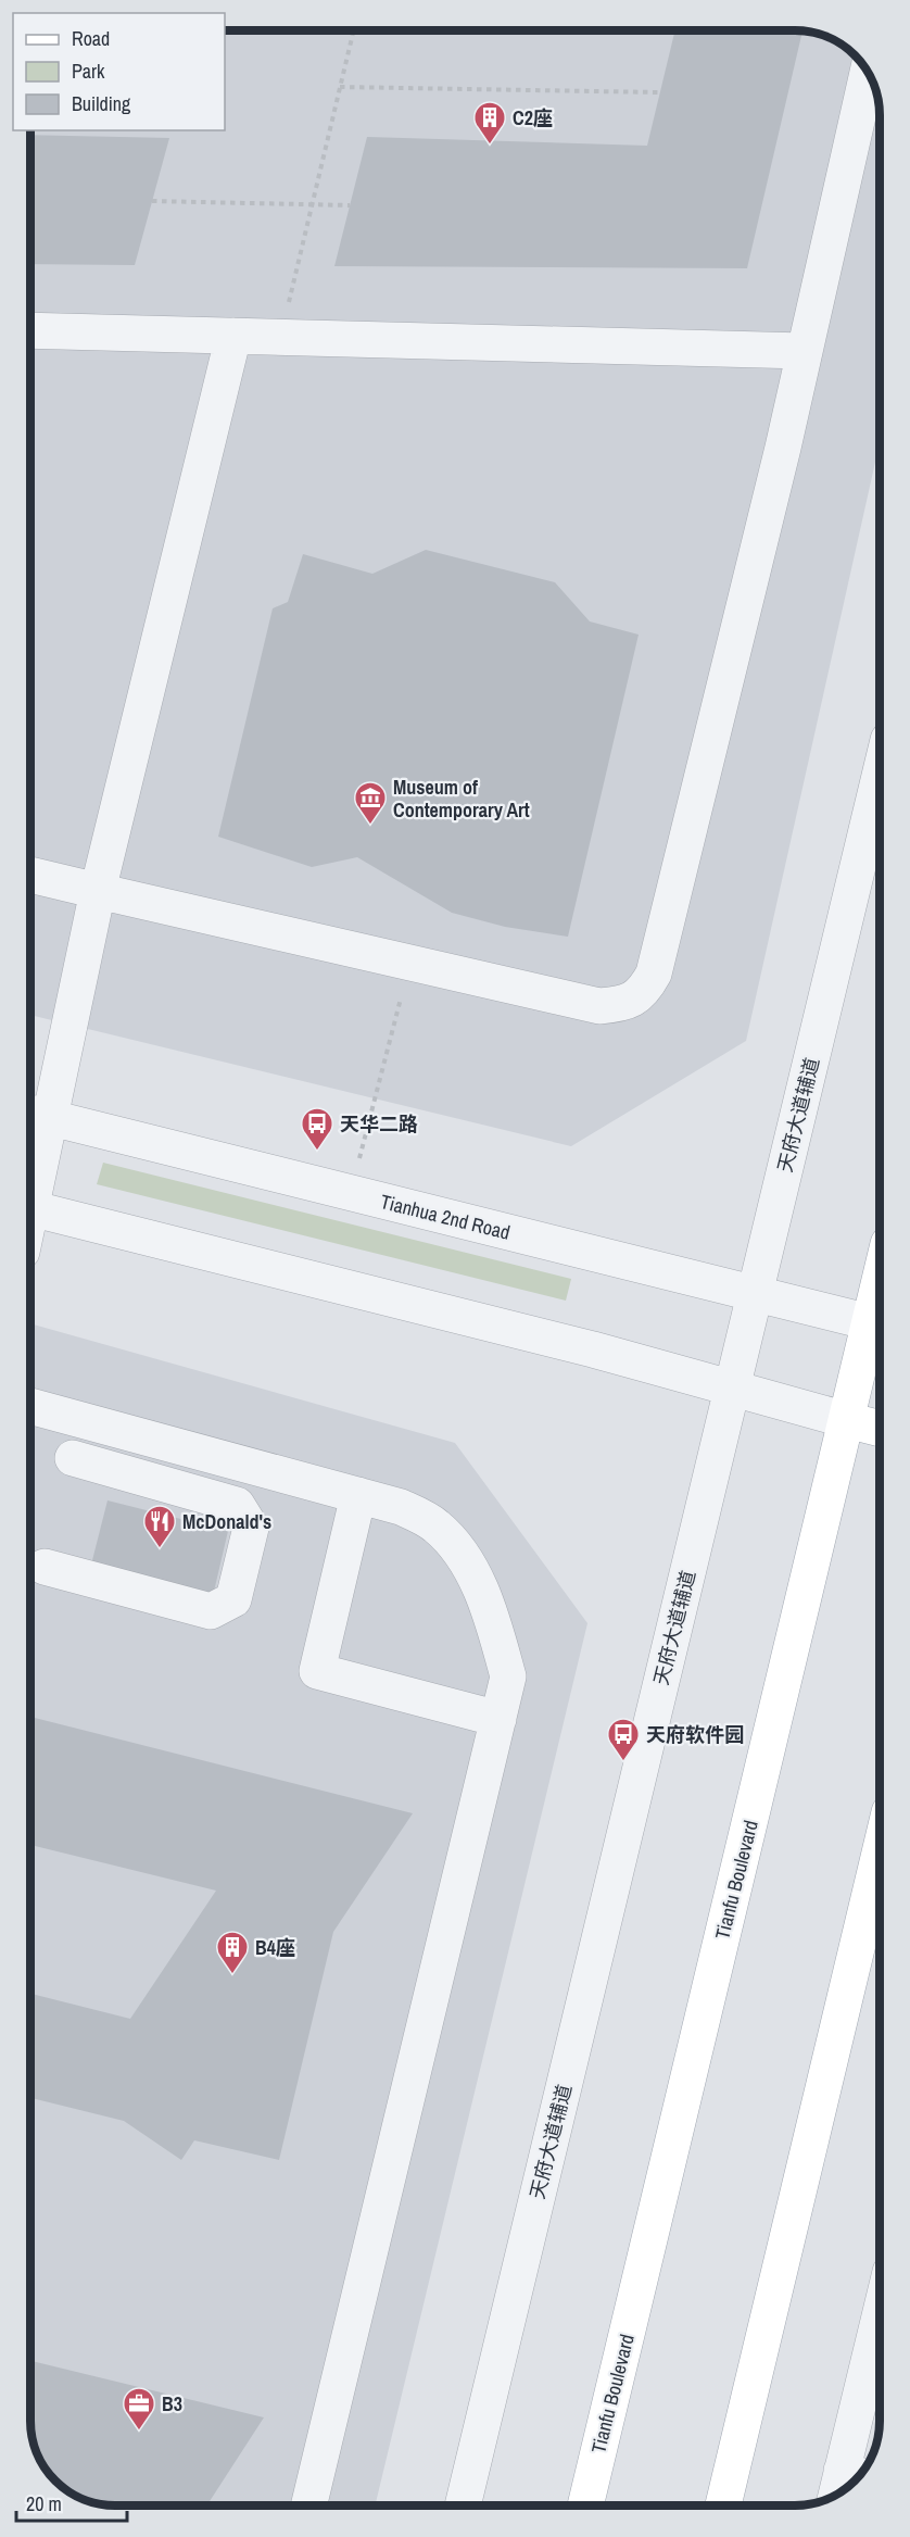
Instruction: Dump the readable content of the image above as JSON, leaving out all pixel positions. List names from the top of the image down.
{
  "streets": {
    "main road": ["Tianfu Boulevard"],
    "street": ["天府大道辅道", "Tianhua 2nd Road"]
  },
  "crossings": [
    ["天府大道辅道", "Tianhua 2nd Road"],
    ["Tianhua 2nd Road", "Tianfu Boulevard"]
  ],
  "places": {
    "building": ["C2座", "B4座"],
    "museum": ["Museum of Contemporary Art"],
    "bus stop": ["天华二路", "天府软件园"],
    "restaurant": ["McDonald's"],
    "office": ["B3"]
  },
  "legend": ["Road", "Park", "Building"],
  "scale_bar": "20 m"
}
